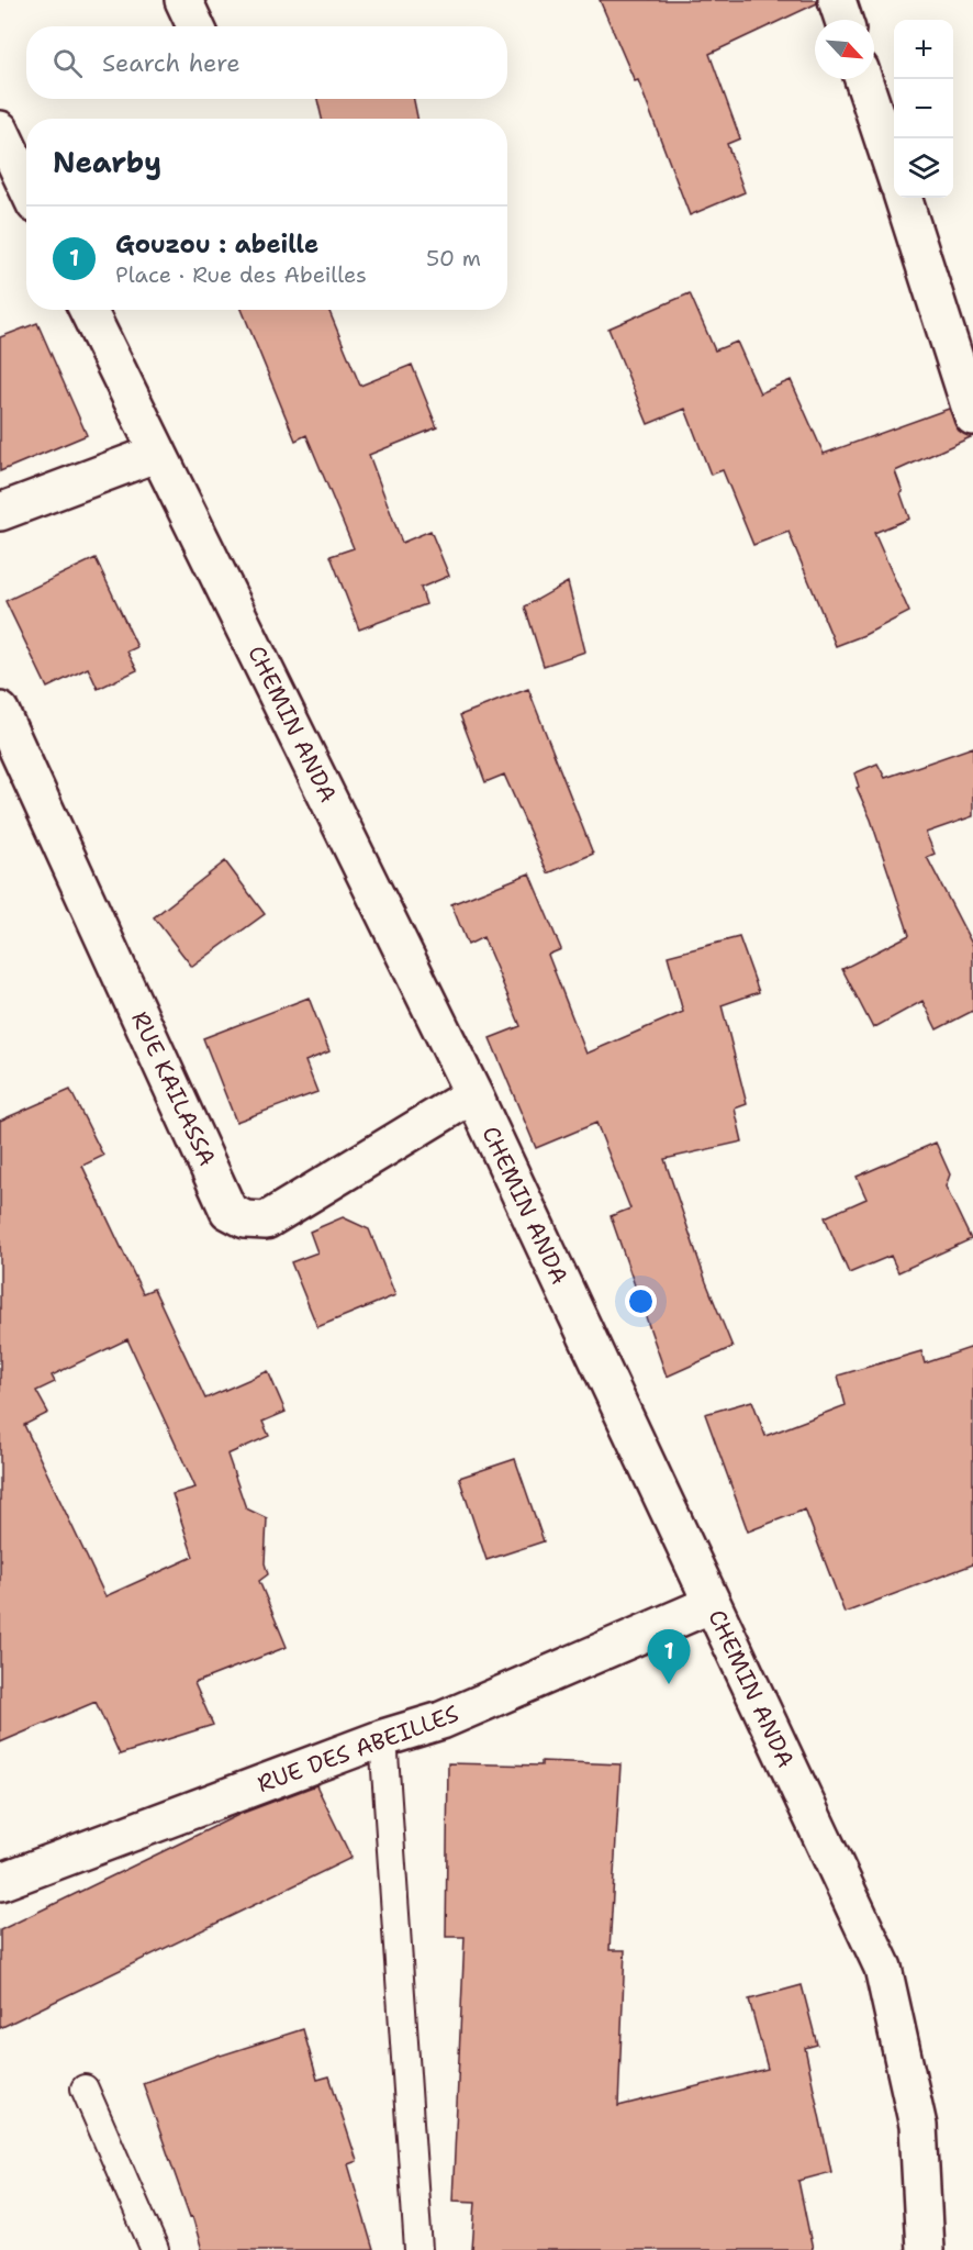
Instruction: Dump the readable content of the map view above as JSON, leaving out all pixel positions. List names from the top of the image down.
{
  "streets": {
    "street": ["CHEMIN ANDA", "RUE KAILASSA", "RUE DES ABEILLES"]
  },
  "crossings": [
    ["CHEMIN ANDA", "RUE KAILASSA"],
    ["CHEMIN ANDA", "RUE DES ABEILLES"]
  ],
  "north": "bottom right",
  "page": {
    "map_buttons": ["+", "−"],
    "search": "Search here",
    "heading": "Nearby",
    "list": [
      {
        "mark": "1",
        "name": "Gouzou : abeille",
        "note": "Place · Rue des Abeilles",
        "value": "50 m"
      }
    ],
    "pins": "1"
  }
}
